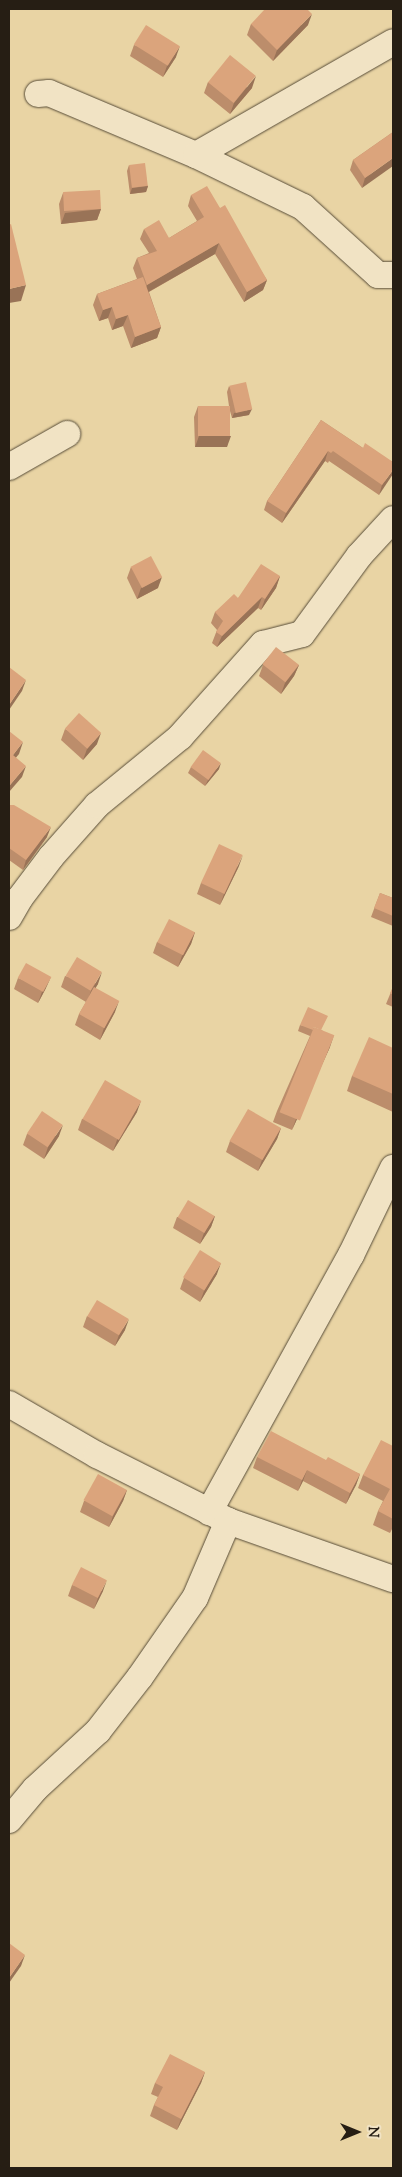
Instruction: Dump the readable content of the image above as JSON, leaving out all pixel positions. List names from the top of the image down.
{
  "north": "right"
}
